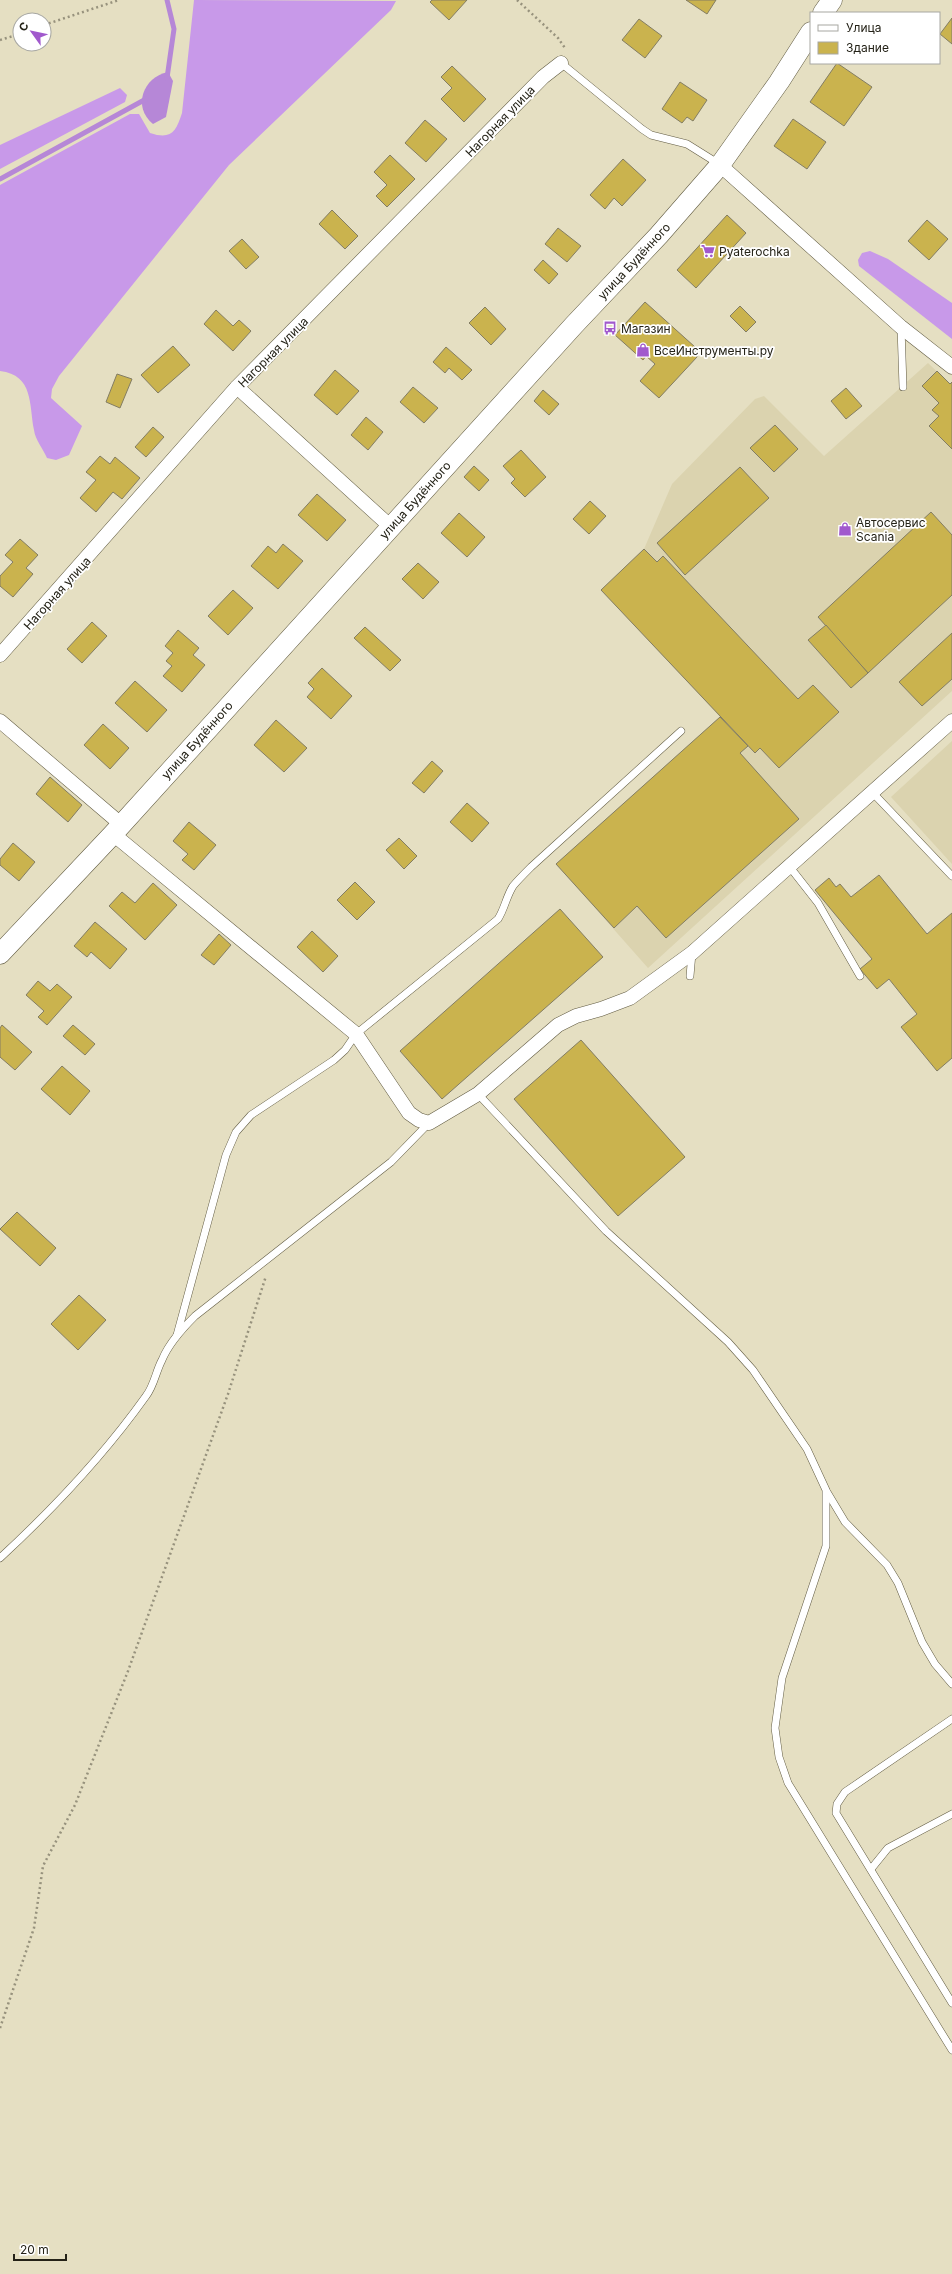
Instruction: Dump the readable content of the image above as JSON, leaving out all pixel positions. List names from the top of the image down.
{
  "streets": {
    "main road": ["улица Будённого"],
    "street": ["Нагорная улица"]
  },
  "places": {
    "supermarket": ["Pyaterochka"],
    "bus stop": ["Магазин"],
    "shop": ["ВсеИнструменты.ру", "Автосервис Scania"]
  },
  "legend": ["Улица", "Здание"],
  "scale_bar": "20 m",
  "north": "top left"
}
